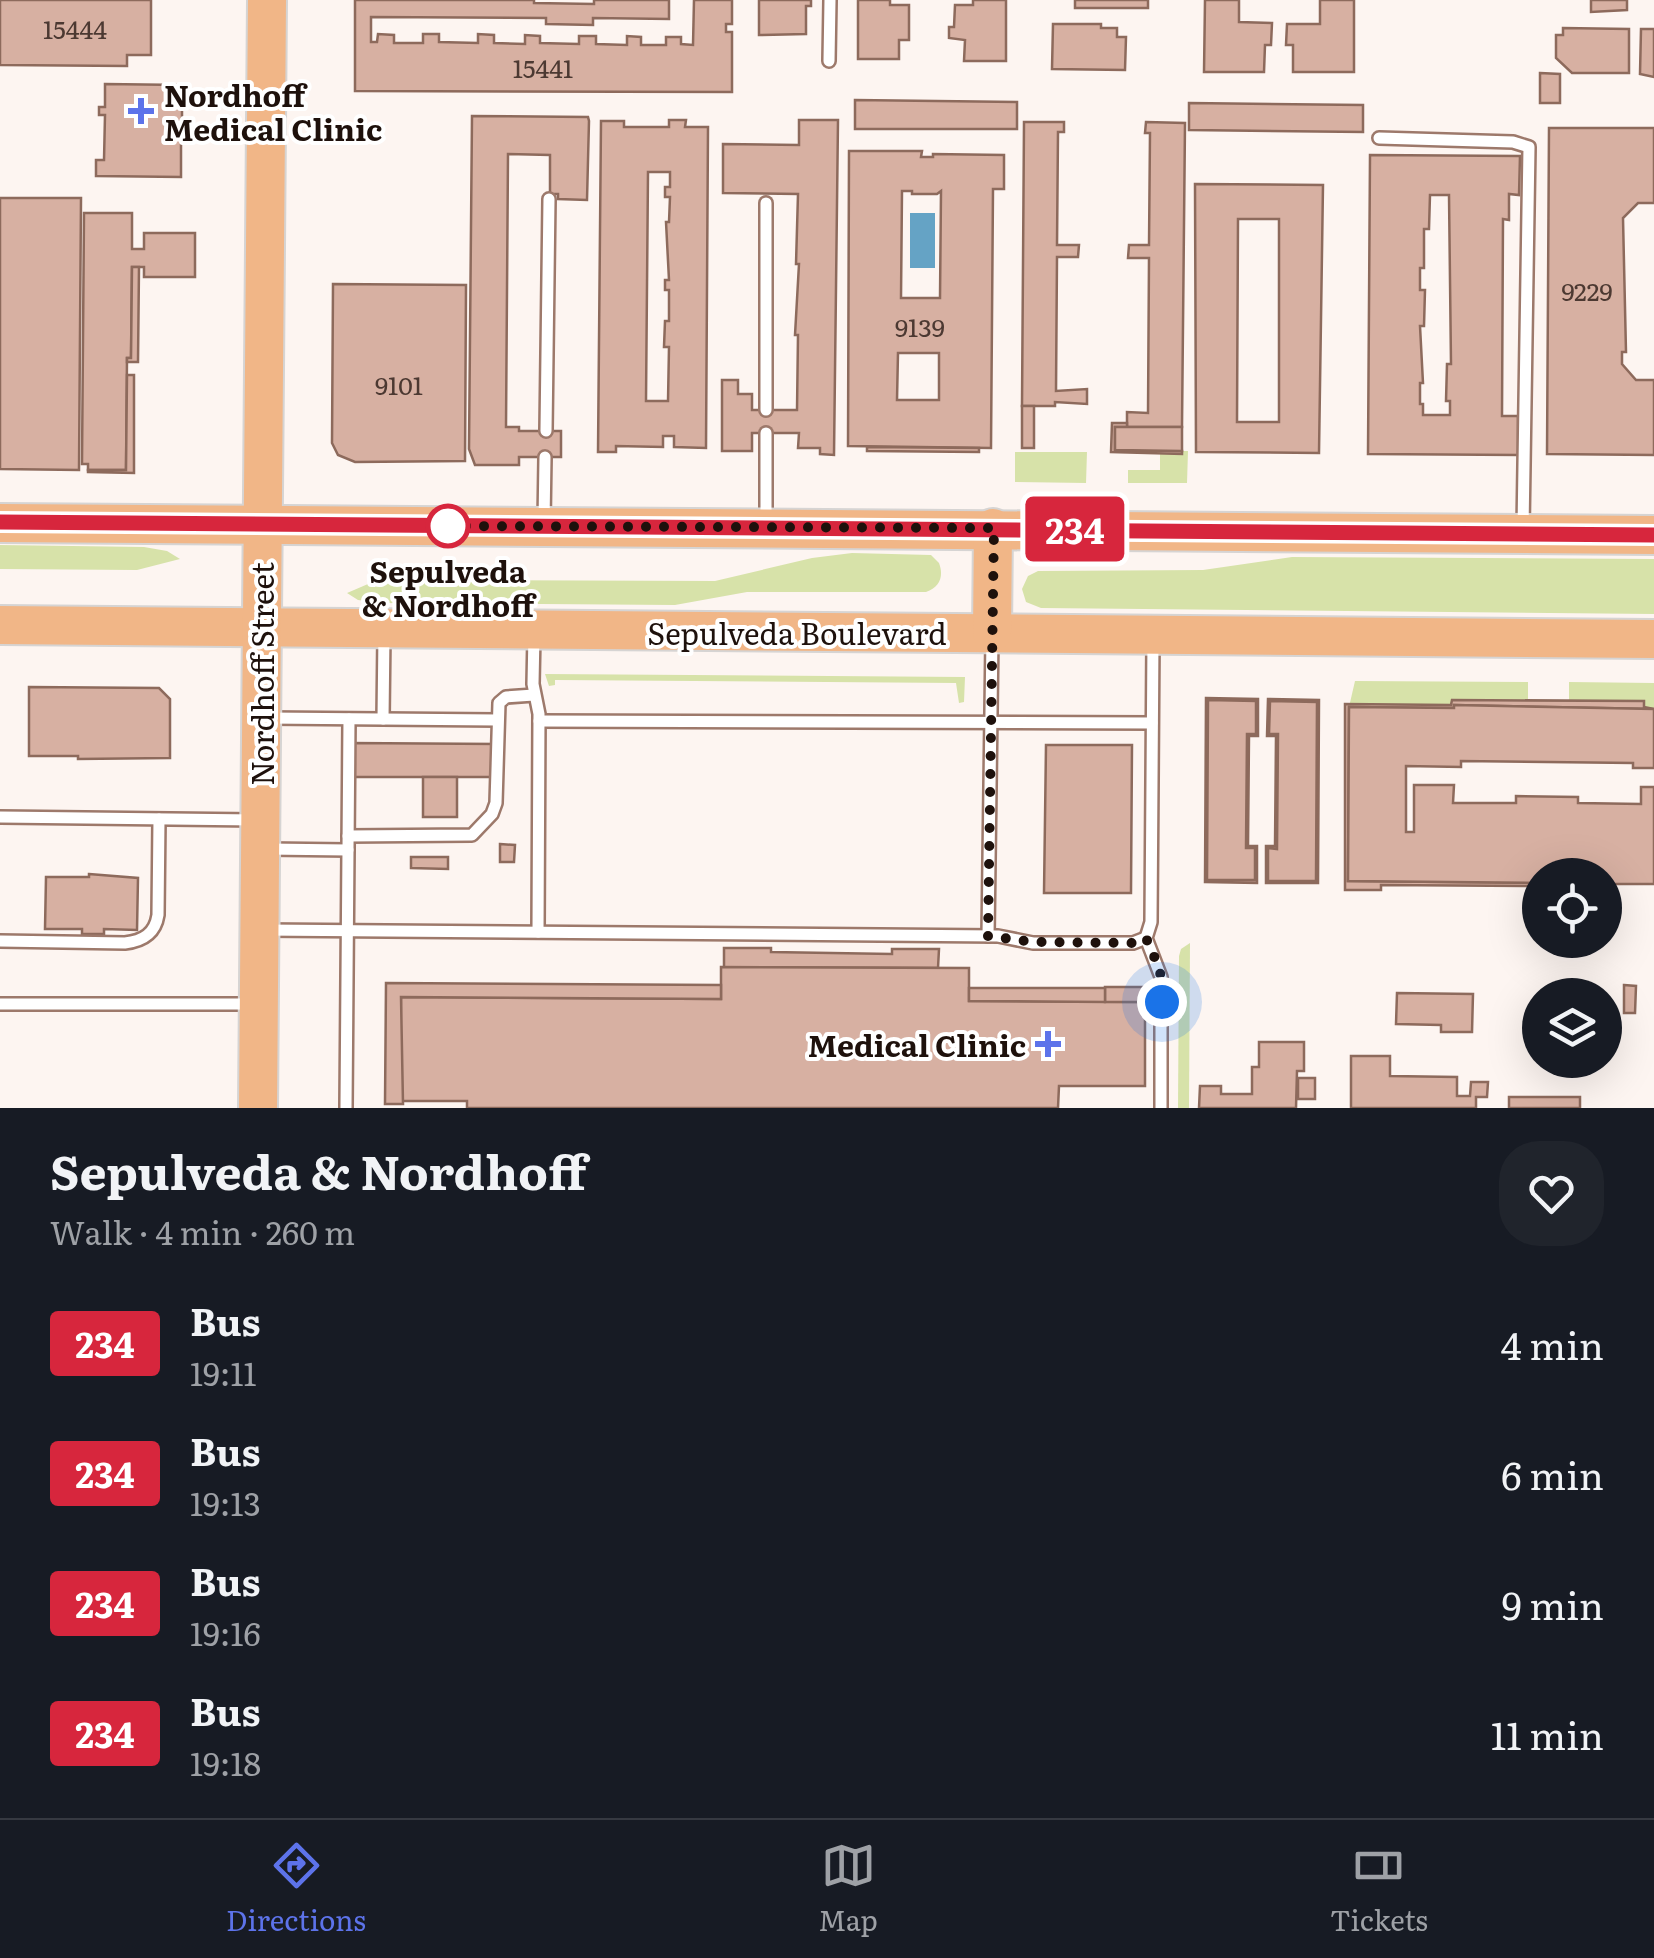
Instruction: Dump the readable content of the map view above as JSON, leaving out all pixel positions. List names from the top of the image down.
{
  "streets": {
    "main road": ["Sepulveda Boulevard", "Nordhoff Street"]
  },
  "crossings": [
    ["Sepulveda Boulevard", "Nordhoff Street"]
  ],
  "places": {
    "health": ["Nordhoff Medical Clinic", "Medical Clinic"],
    "other": ["Sepulveda & Nordhoff"]
  },
  "lines": ["bus line 234"],
  "house_numbers": [
    "15444",
    "15441",
    "9229",
    "9139",
    "9101"
  ],
  "page": {
    "on_map": "234",
    "heading": ["Sepulveda & Nordhoff", "Walk · 4 min · 260 m"],
    "list": [
      {
        "mark": "234",
        "name": "Bus",
        "note": "19:11",
        "value": "4 min"
      },
      {
        "mark": "234",
        "name": "Bus",
        "note": "19:13",
        "value": "6 min"
      },
      {
        "mark": "234",
        "name": "Bus",
        "note": "19:16",
        "value": "9 min"
      },
      {
        "mark": "234",
        "name": "Bus",
        "note": "19:18",
        "value": "11 min"
      }
    ],
    "tabs": ["Directions", "Map", "Tickets"]
  }
}
